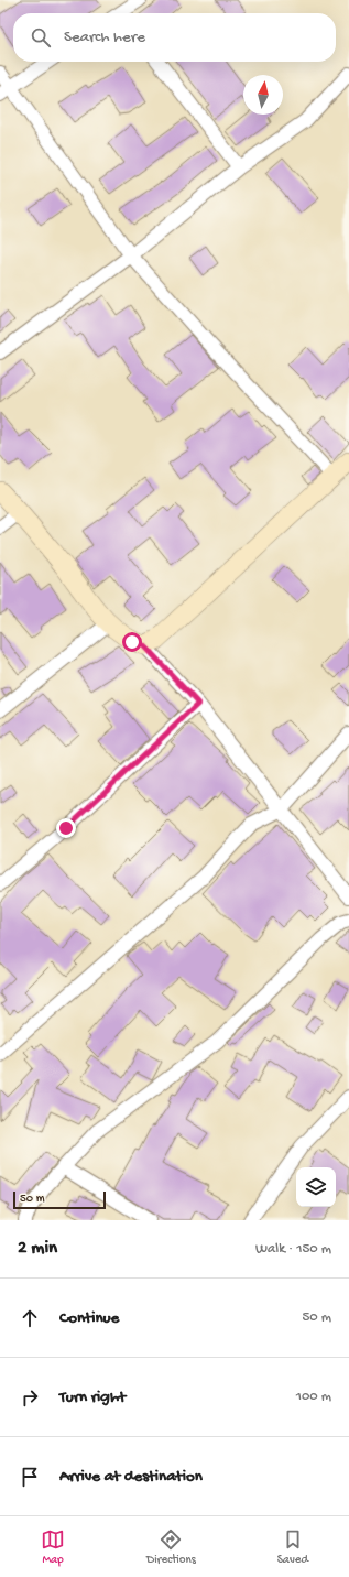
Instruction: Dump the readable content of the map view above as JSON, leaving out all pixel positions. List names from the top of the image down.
{
  "scale_bar": "50 m",
  "north": "top",
  "page": {
    "search": "Search here",
    "scale": "50 m",
    "heading": ["2 min", "Walk · 150 m"],
    "list": [
      ["Continue", "50 m"],
      ["Turn right", "100 m"],
      "Arrive at destination"
    ],
    "nav": ["Map", "Directions", "Saved"]
  }
}
